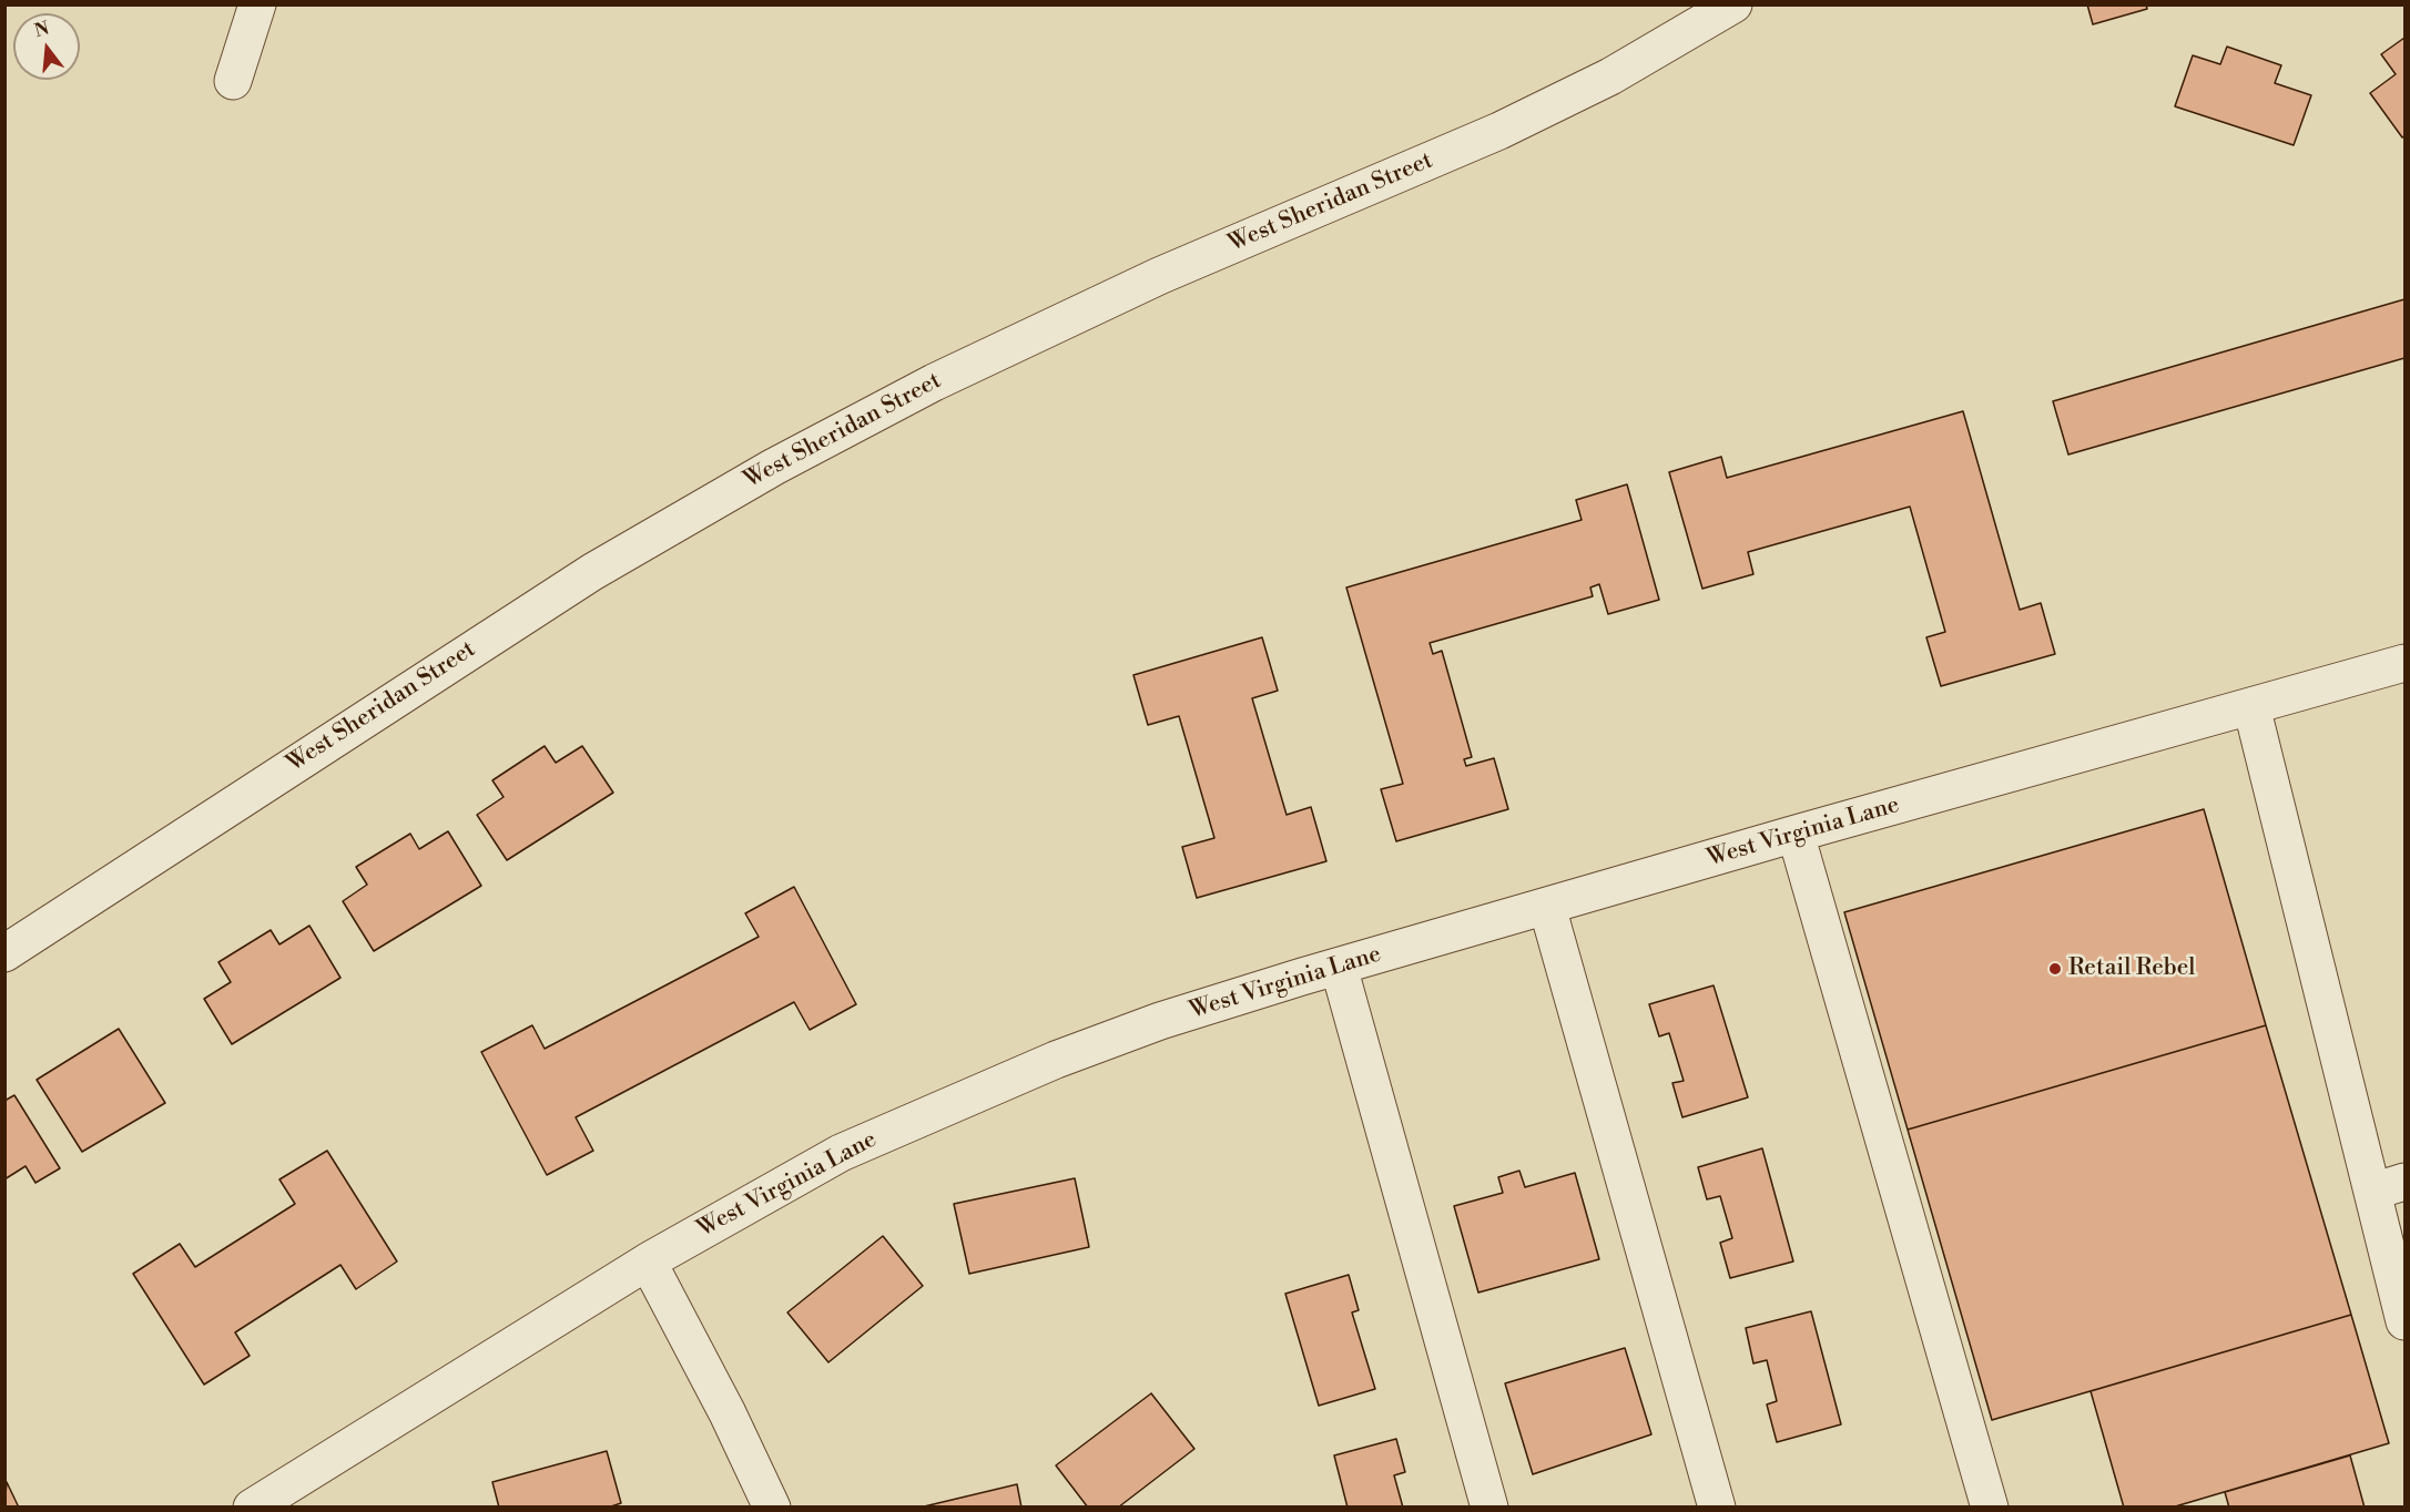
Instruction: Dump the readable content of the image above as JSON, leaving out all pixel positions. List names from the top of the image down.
{
  "streets": {
    "street": ["West Sheridan Street", "West Virginia Lane"]
  },
  "places": ["Retail Rebel"],
  "north": "top"
}
